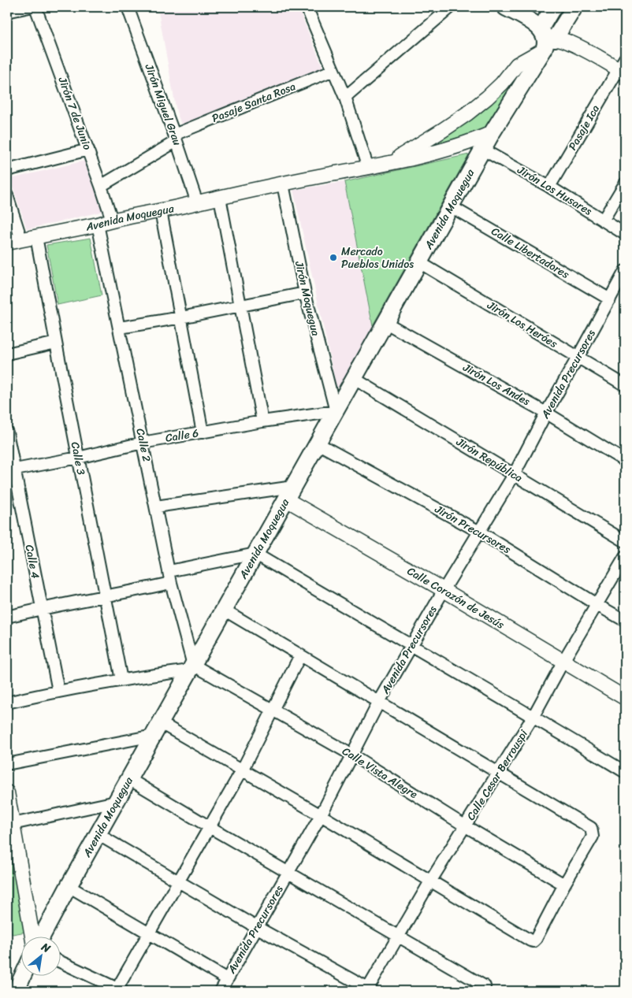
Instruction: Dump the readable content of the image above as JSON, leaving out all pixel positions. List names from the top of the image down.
{
  "streets": {
    "main road": ["Avenida Moquegua"],
    "street": [
      "Pasaje Santa Rosa",
      "Jirón Miguel Grau",
      "Jirón 7 de Junio",
      "Pasaje Ica",
      "Jirón Los Husares",
      "Calle Libertadores",
      "Jirón Moquegua",
      "Jirón Los Heróes",
      "Avenida Precursores",
      "Jirón Los Andes",
      "Calle 6",
      "Calle 2",
      "Calle 3",
      "Jirón República",
      "Jirón Precursores",
      "Calle 4",
      "Calle Corazón de Jesús",
      "Calle Vista Alegre",
      "Calle Cesar Berrouspi"
    ]
  },
  "crossings": [
    ["Pasaje Santa Rosa", "Jirón Miguel Grau"],
    ["Pasaje Santa Rosa", "Jirón 7 de Junio"],
    ["Jirón Miguel Grau", "Avenida Moquegua"],
    ["Jirón 7 de Junio", "Avenida Moquegua"],
    ["Pasaje Ica", "Jirón Los Husares"],
    ["Jirón Los Husares", "Avenida Moquegua"],
    ["Avenida Moquegua", "Calle Libertadores"],
    ["Avenida Moquegua", "Jirón Moquegua"],
    ["Avenida Moquegua", "Jirón Los Heróes"],
    ["Avenida Moquegua", "Jirón Los Andes"],
    ["Avenida Moquegua", "Calle 6"],
    ["Avenida Moquegua", "Calle 2"],
    ["Avenida Moquegua", "Calle 3"],
    ["Avenida Moquegua", "Jirón República"],
    ["Avenida Moquegua", "Jirón Precursores"],
    ["Avenida Moquegua", "Calle Corazón de Jesús"],
    ["Avenida Moquegua", "Calle Vista Alegre"],
    ["Calle Libertadores", "Avenida Precursores"],
    ["Jirón Moquegua", "Calle 6"],
    ["Jirón Los Heróes", "Avenida Precursores"],
    ["Avenida Precursores", "Jirón Los Andes"],
    ["Avenida Precursores", "Jirón República"],
    ["Avenida Precursores", "Jirón Precursores"],
    ["Avenida Precursores", "Calle Corazón de Jesús"],
    ["Avenida Precursores", "Calle Vista Alegre"],
    ["Calle 6", "Calle 2"],
    ["Calle 6", "Calle 3"],
    ["Calle 6", "Calle 4"],
    ["Calle 2", "Calle Vista Alegre"],
    ["Jirón Precursores", "Calle Cesar Berrouspi"],
    ["Calle Corazón de Jesús", "Calle Cesar Berrouspi"],
    ["Calle Vista Alegre", "Calle Cesar Berrouspi"]
  ],
  "places": ["Mercado Pueblos Unidos"],
  "north": "top right"
}
